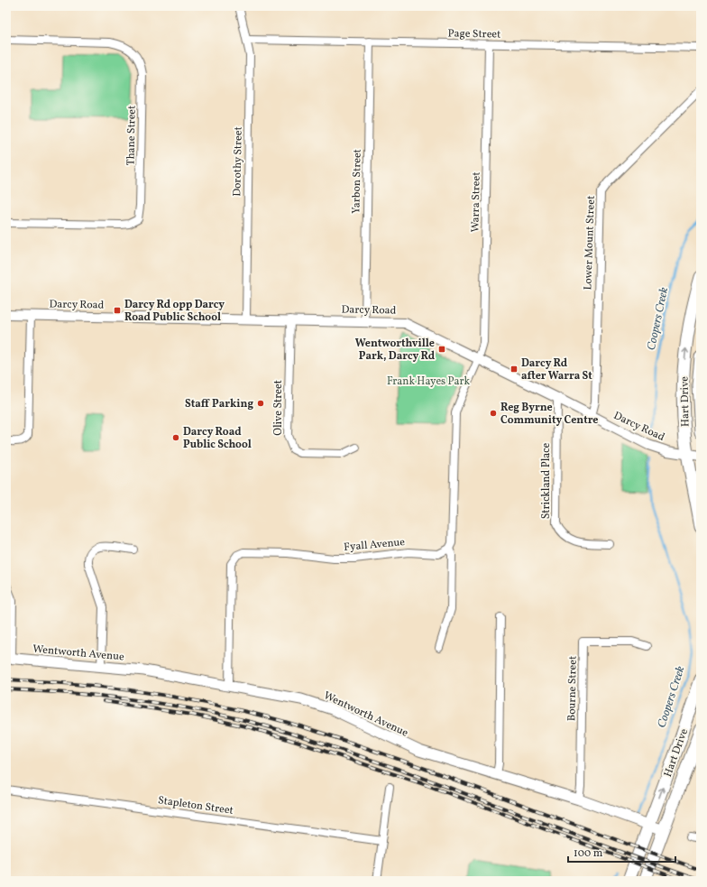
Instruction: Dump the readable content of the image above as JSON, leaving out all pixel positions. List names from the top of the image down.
{
  "streets": {
    "highway": ["Hart Drive"],
    "main road": ["Wentworth Avenue"],
    "street": [
      "Page Street",
      "Thane Street",
      "Dorothy Street",
      "Yarbon Street",
      "Warra Street",
      "Lower Mount Street",
      "Darcy Road",
      "Olive Street",
      "Strickland Place",
      "Fyall Avenue",
      "Bourne Street",
      "Stapleton Street"
    ]
  },
  "crossings": [
    ["Page Street", "Dorothy Street"],
    ["Page Street", "Yarbon Street"],
    ["Page Street", "Warra Street"],
    ["Dorothy Street", "Darcy Road"],
    ["Yarbon Street", "Darcy Road"],
    ["Warra Street", "Darcy Road"],
    ["Lower Mount Street", "Darcy Road"],
    ["Darcy Road", "Hart Drive"],
    ["Darcy Road", "Olive Street"],
    ["Darcy Road", "Strickland Place"],
    ["Hart Drive", "Wentworth Avenue"],
    ["Fyall Avenue", "Wentworth Avenue"],
    ["Wentworth Avenue", "Bourne Street"]
  ],
  "water": ["Coopers Creek"],
  "parks": ["Frank Hayes Park"],
  "places": {
    "transit": ["Darcy Rd opp Darcy Road Public School", "Wentworthville Park, Darcy Rd", "Darcy Rd after Warra St"],
    "other": ["Staff Parking", "Reg Byrne Community Centre", "Darcy Road Public School"]
  },
  "scale_bar": "100 m"
}
